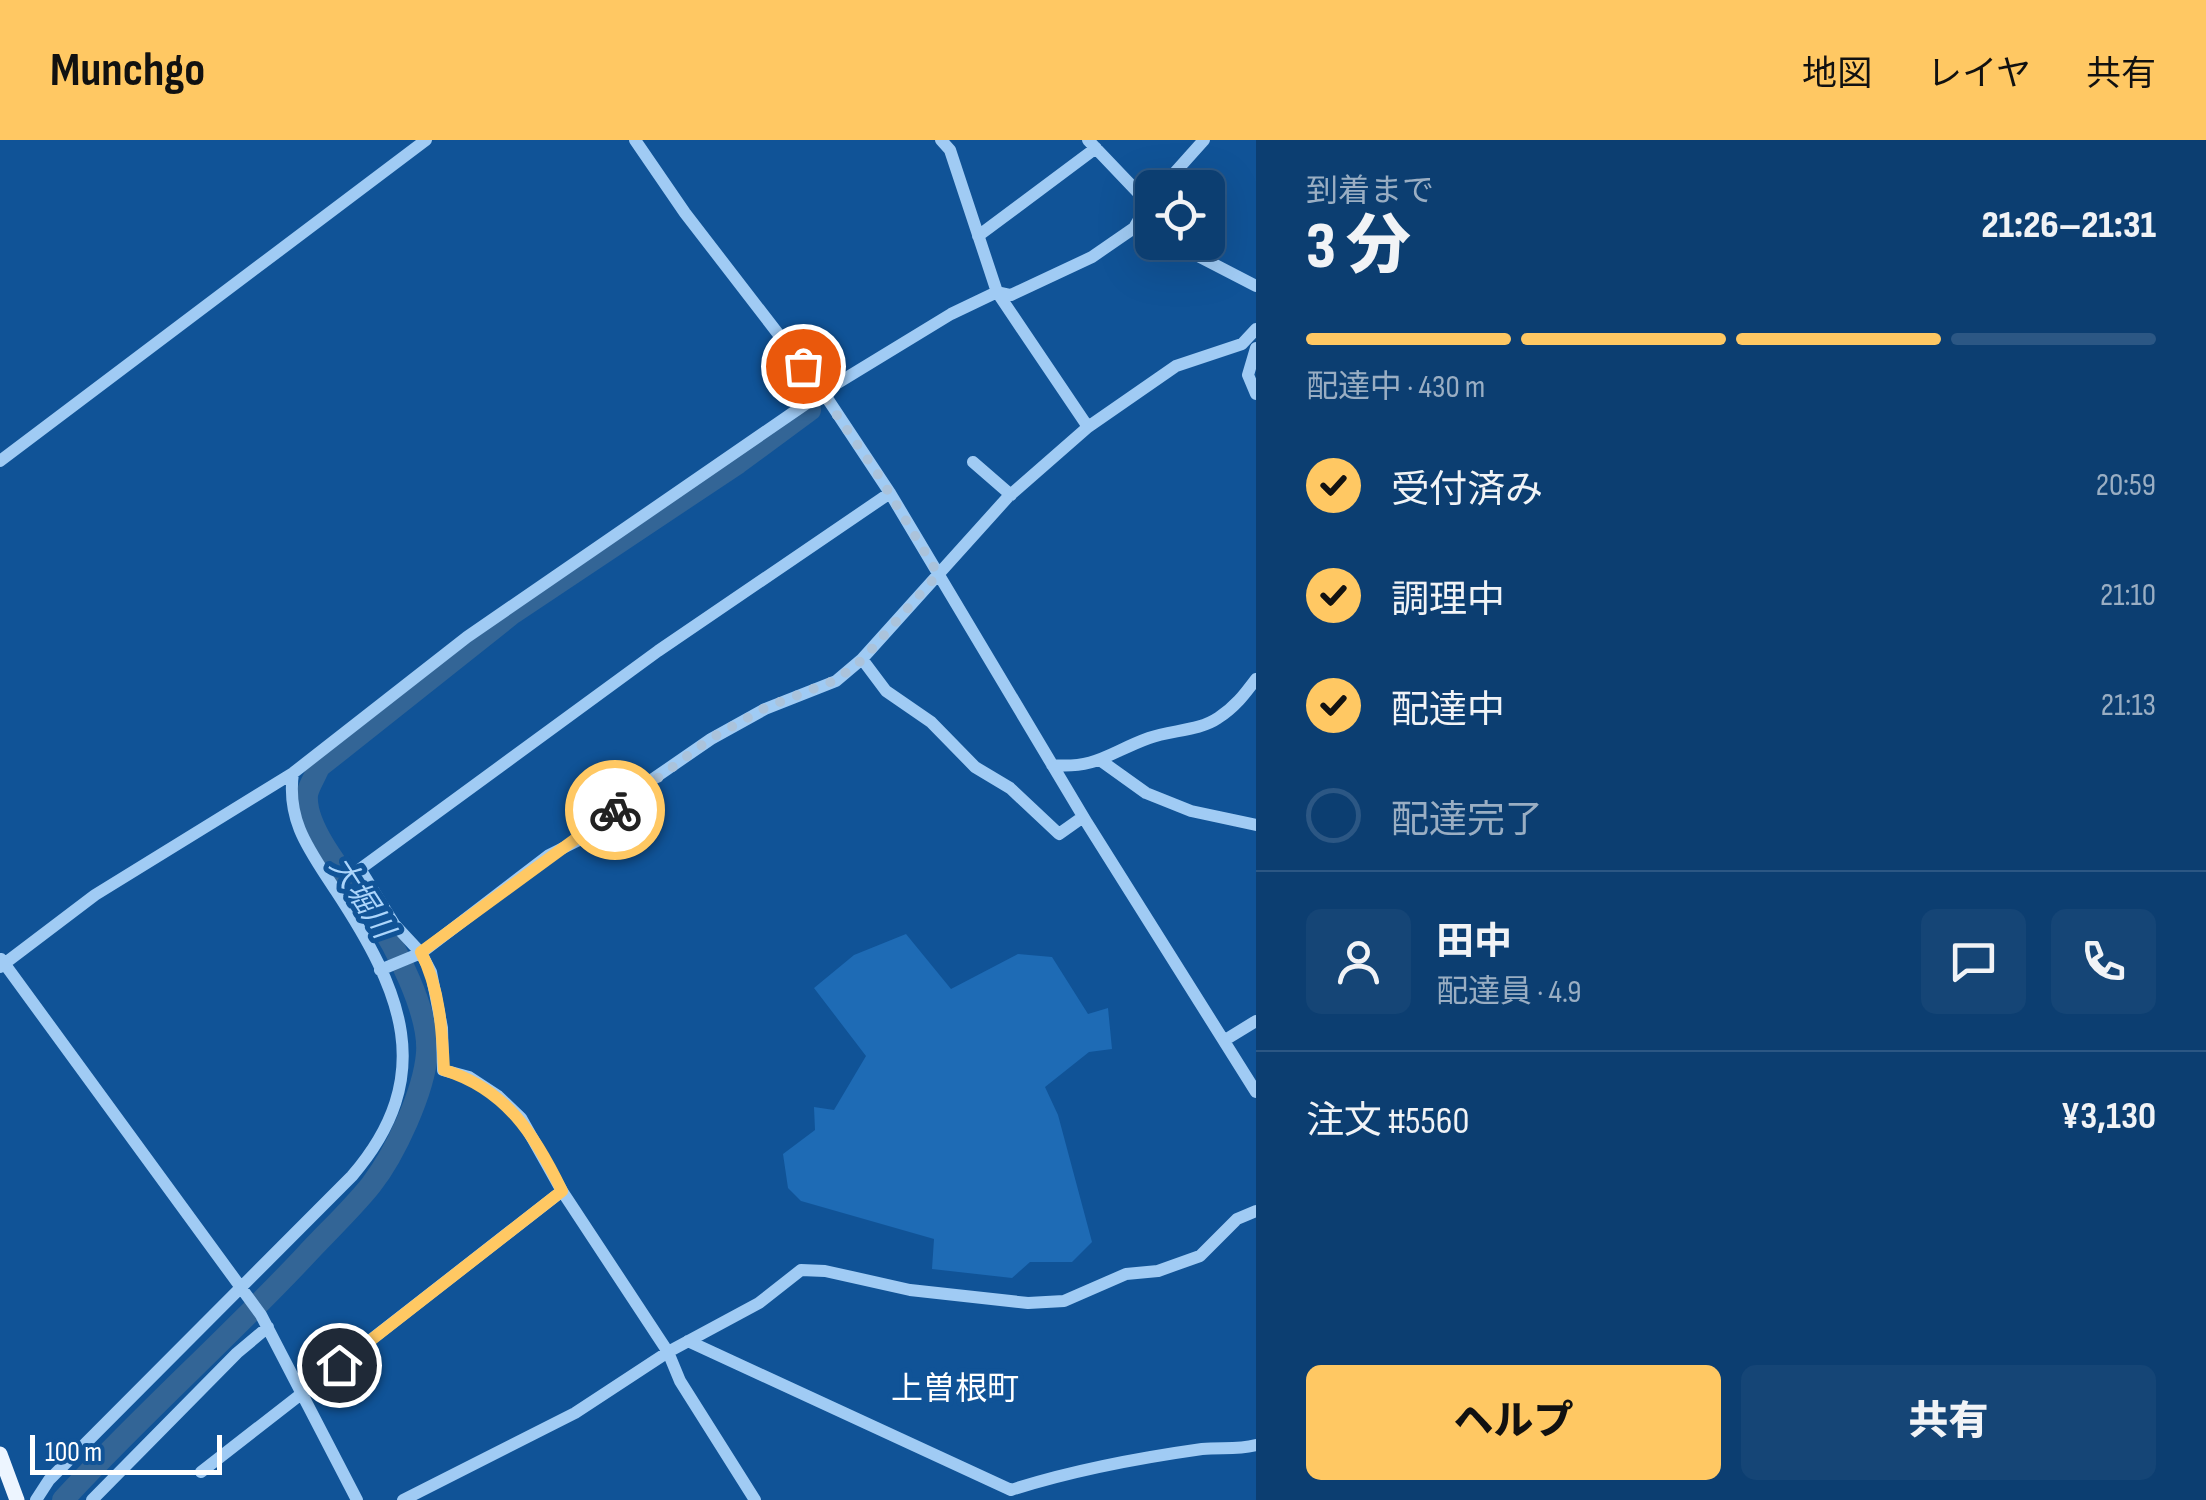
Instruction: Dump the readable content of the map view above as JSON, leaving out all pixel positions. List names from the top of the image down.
{
  "districts": ["上曽根町"],
  "water": ["大堀川"],
  "scale_bar": "100 m",
  "page": {
    "header": "Munchgo",
    "nav": ["地図", "レイヤ", "共有"],
    "heading": ["3 分", "到着まで", "21:26–21:31"],
    "panel": [
      "田中",
      "配達員 · 4.9",
      "注文 #5560",
      "¥3,130"
    ],
    "bar": "配達中 · 430 m",
    "list": [
      ["受付済み", "20:59"],
      ["調理中", "21:10"],
      ["配達中", "21:13"],
      "配達完了"
    ],
    "buttons": ["ヘルプ", "共有"],
    "scale": "100 m"
  }
}
